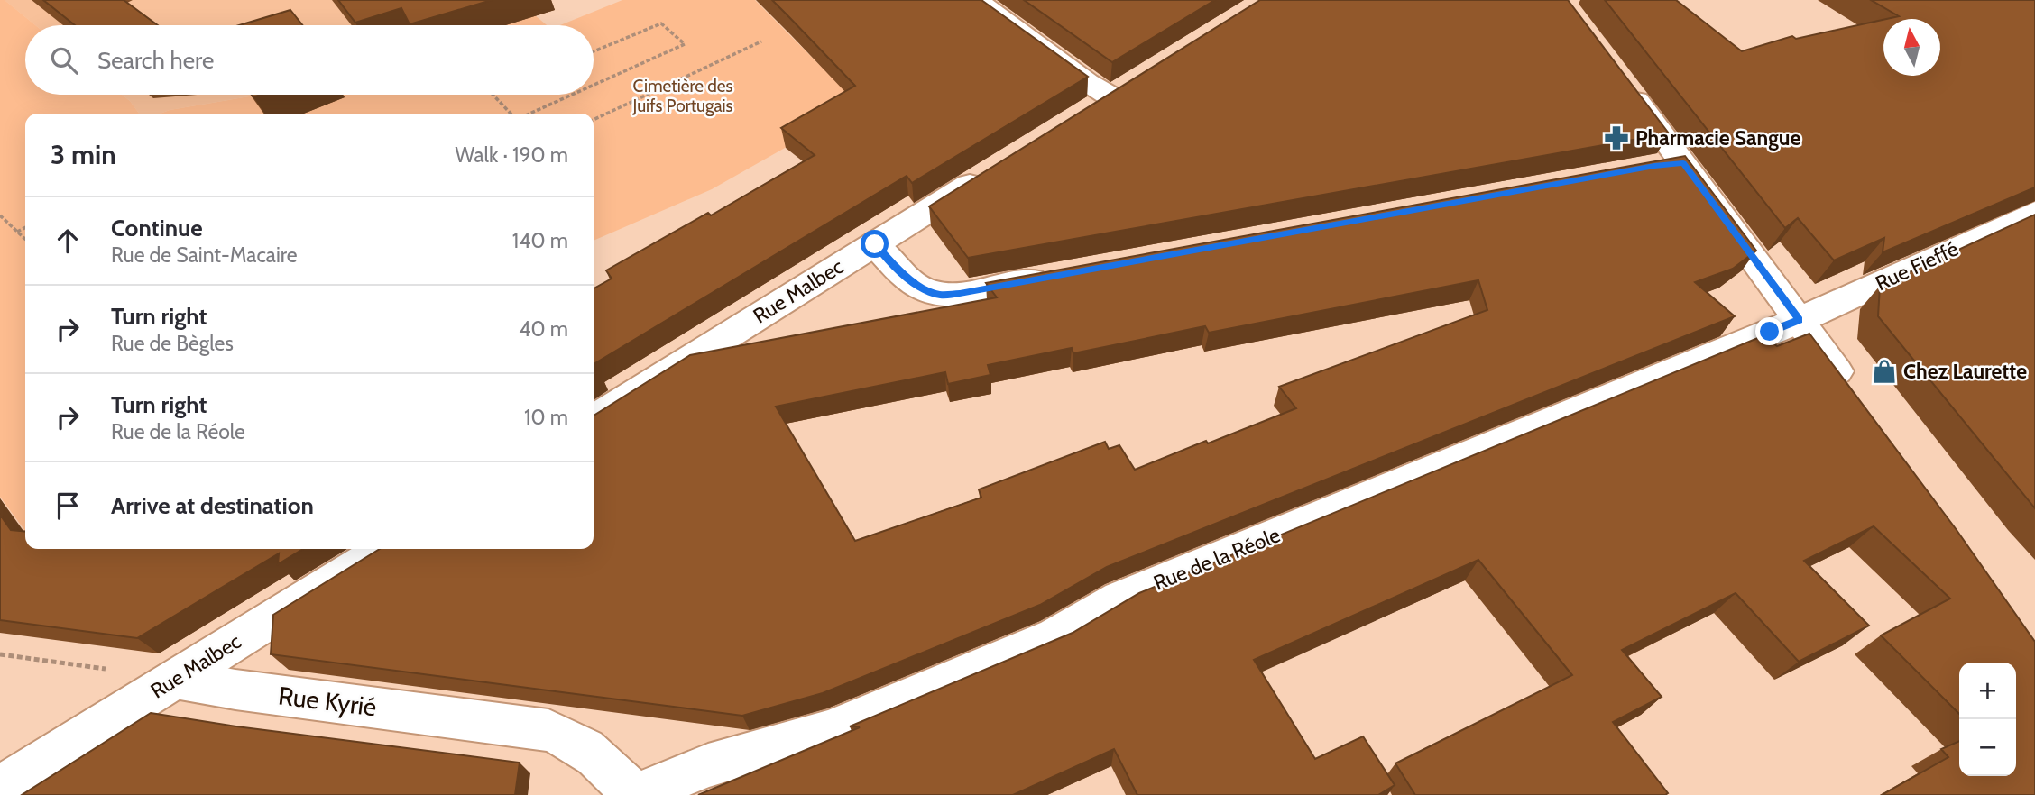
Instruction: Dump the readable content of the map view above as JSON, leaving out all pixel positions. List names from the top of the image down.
{
  "streets": {
    "street": [
      "Rue Fieffé",
      "Rue Malbec",
      "Rue de la Réole",
      "Rue Kyrié"
    ]
  },
  "crossings": [
    ["Rue Fieffé", "Rue de la Réole"],
    ["Rue Malbec", "Rue Kyrié"],
    ["Rue de la Réole", "Rue Kyrié"]
  ],
  "parks": ["Cimetière des Juifs Portugais"],
  "places": {
    "pharmacy": ["Pharmacie Sangue"],
    "shop": ["Chez Laurette"]
  },
  "north": "top",
  "page": {
    "search": "Search here",
    "heading": ["3 min", "Walk · 190 m"],
    "list": [
      ["Continue", "Rue de Saint-Macaire", "140 m"],
      ["Turn right", "Rue de Bègles", "40 m"],
      ["Turn right", "Rue de la Réole", "10 m"],
      "Arrive at destination"
    ],
    "map_buttons": ["+", "−"]
  }
}
